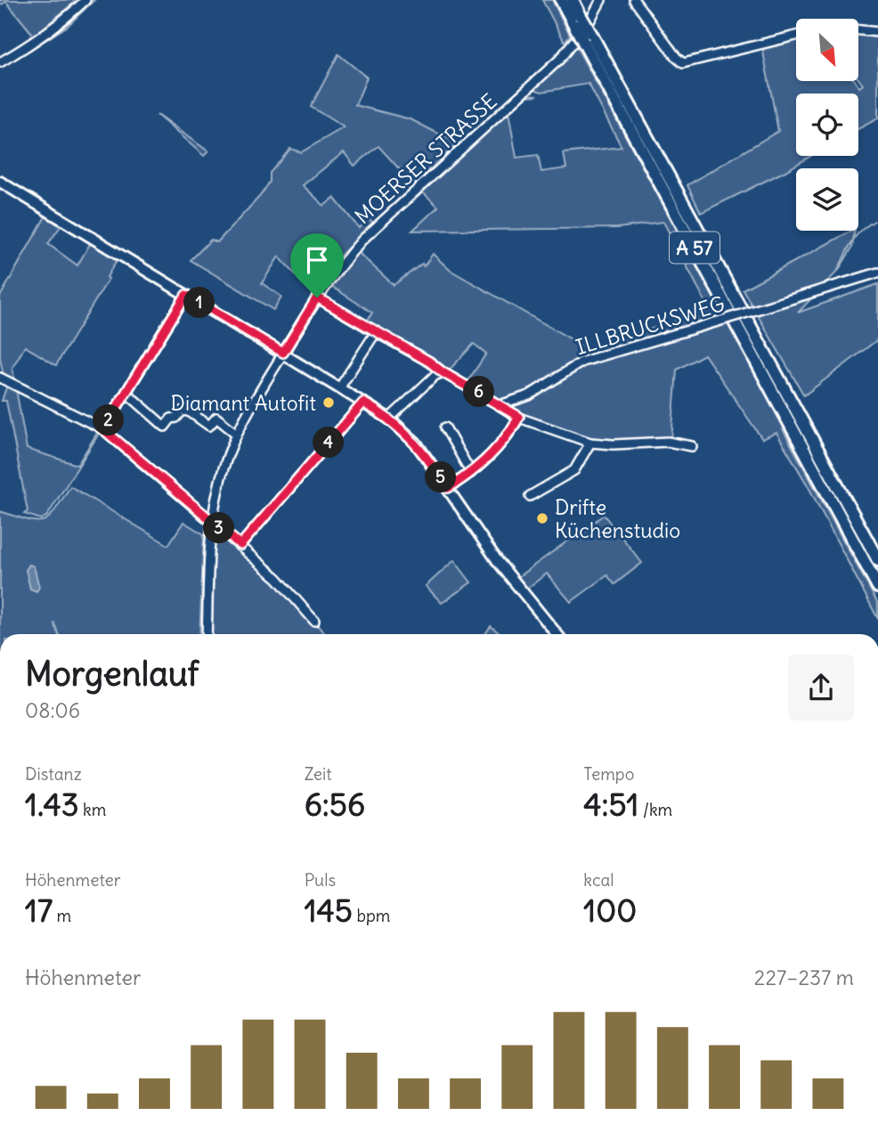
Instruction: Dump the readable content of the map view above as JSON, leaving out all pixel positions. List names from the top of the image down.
{
  "streets": {
    "highway": ["A 57"],
    "street": ["MOERSER STRASSE", "ILLBRUCKSWEG"]
  },
  "places": ["Diamant Autofit", "Drifte Küchenstudio"],
  "north": "bottom right",
  "page": {
    "pins": [
      "1",
      "6",
      "2",
      "4",
      "5",
      "3"
    ],
    "heading": ["Morgenlauf", "08:06"],
    "stats": [
      ["Distanz", "1.43 km"],
      ["Zeit", "6:56"],
      ["Tempo", "4:51 /km"],
      ["Höhenmeter", "17 m"],
      ["Puls", "145 bpm"],
      ["kcal", "100"]
    ],
    "chart": ["Höhenmeter", "227–237 m"]
  }
}
